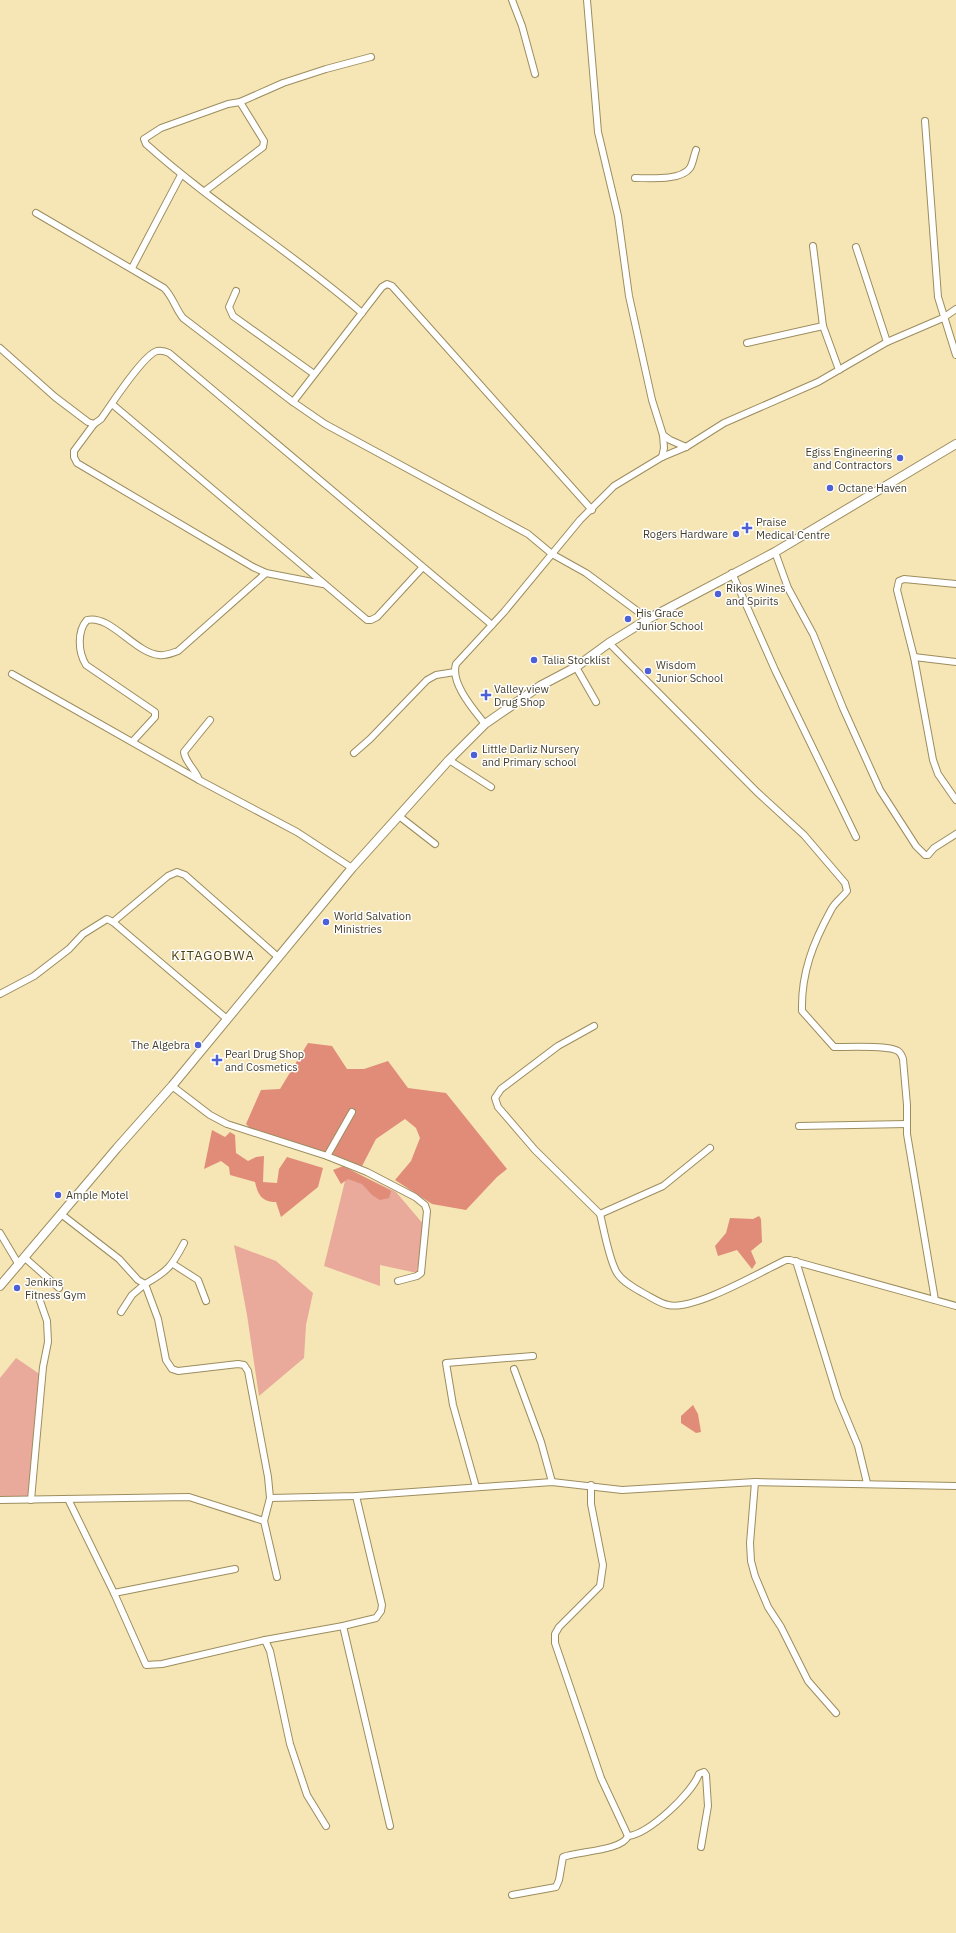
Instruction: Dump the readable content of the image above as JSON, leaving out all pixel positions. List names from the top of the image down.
{
  "districts": ["KITAGOBWA"],
  "places": {
    "other": [
      "Egiss Engineering and Contractors",
      "Octane Haven",
      "Rogers Hardware",
      "Rikos Wines and Spirits",
      "His Grace Junior School",
      "Talia Stocklist",
      "Wisdom Junior School",
      "Little Darliz Nursery and Primary school",
      "World Salvation Ministries",
      "The Algebra",
      "Ample Motel",
      "Jenkins Fitness Gym"
    ],
    "health": ["Praise Medical Centre", "Valley view Drug Shop", "Pearl Drug Shop and Cosmetics"]
  }
}
